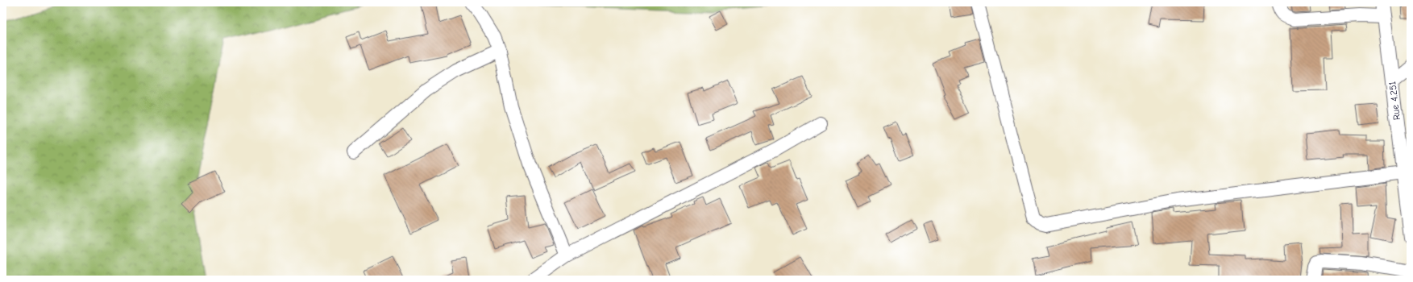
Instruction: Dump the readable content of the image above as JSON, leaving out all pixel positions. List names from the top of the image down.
{
  "streets": {
    "street": ["Rue 4.251"]
  }
}
